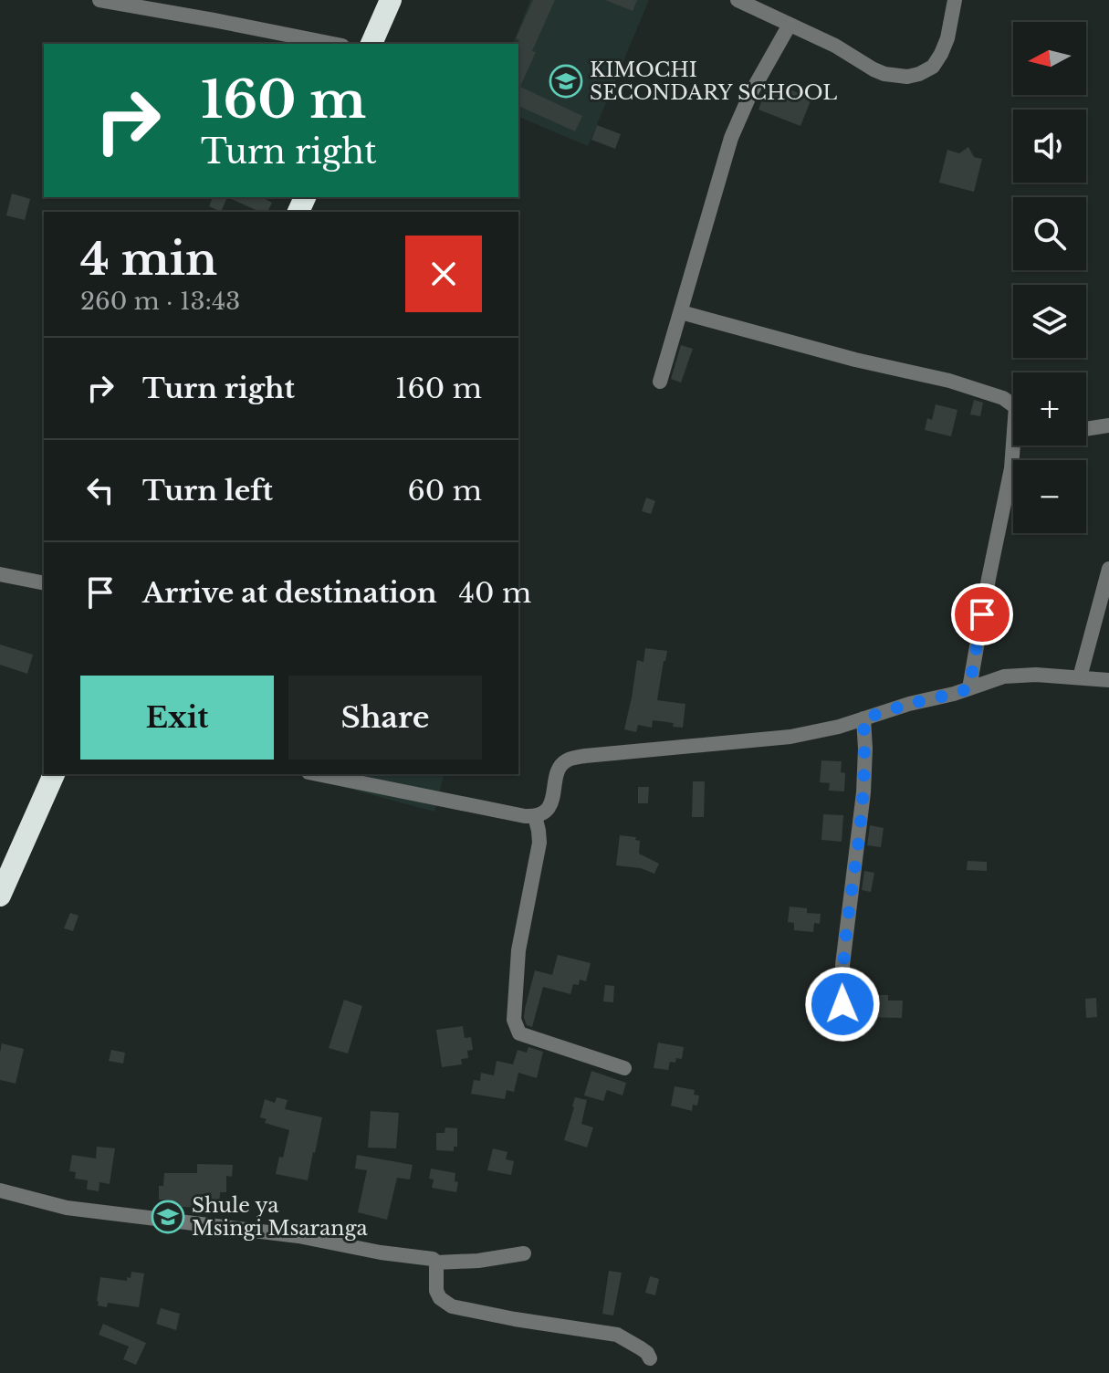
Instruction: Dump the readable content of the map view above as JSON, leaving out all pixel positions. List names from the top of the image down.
{
  "places": {
    "school or university": ["KIMOCHI SECONDARY SCHOOL", "Shule ya Msingi Msaranga"]
  },
  "north": "left",
  "page": {
    "map_buttons": ["+", "−"],
    "turn": ["160 m", "Turn right"],
    "heading": ["4 min", "260 m · 13:43"],
    "list": [
      {
        "name": "Turn right",
        "value": "160 m"
      },
      {
        "name": "Turn left",
        "value": "60 m"
      },
      {
        "name": "Arrive at destination",
        "value": "40 m"
      }
    ],
    "buttons": ["Exit", "Share"]
  }
}
